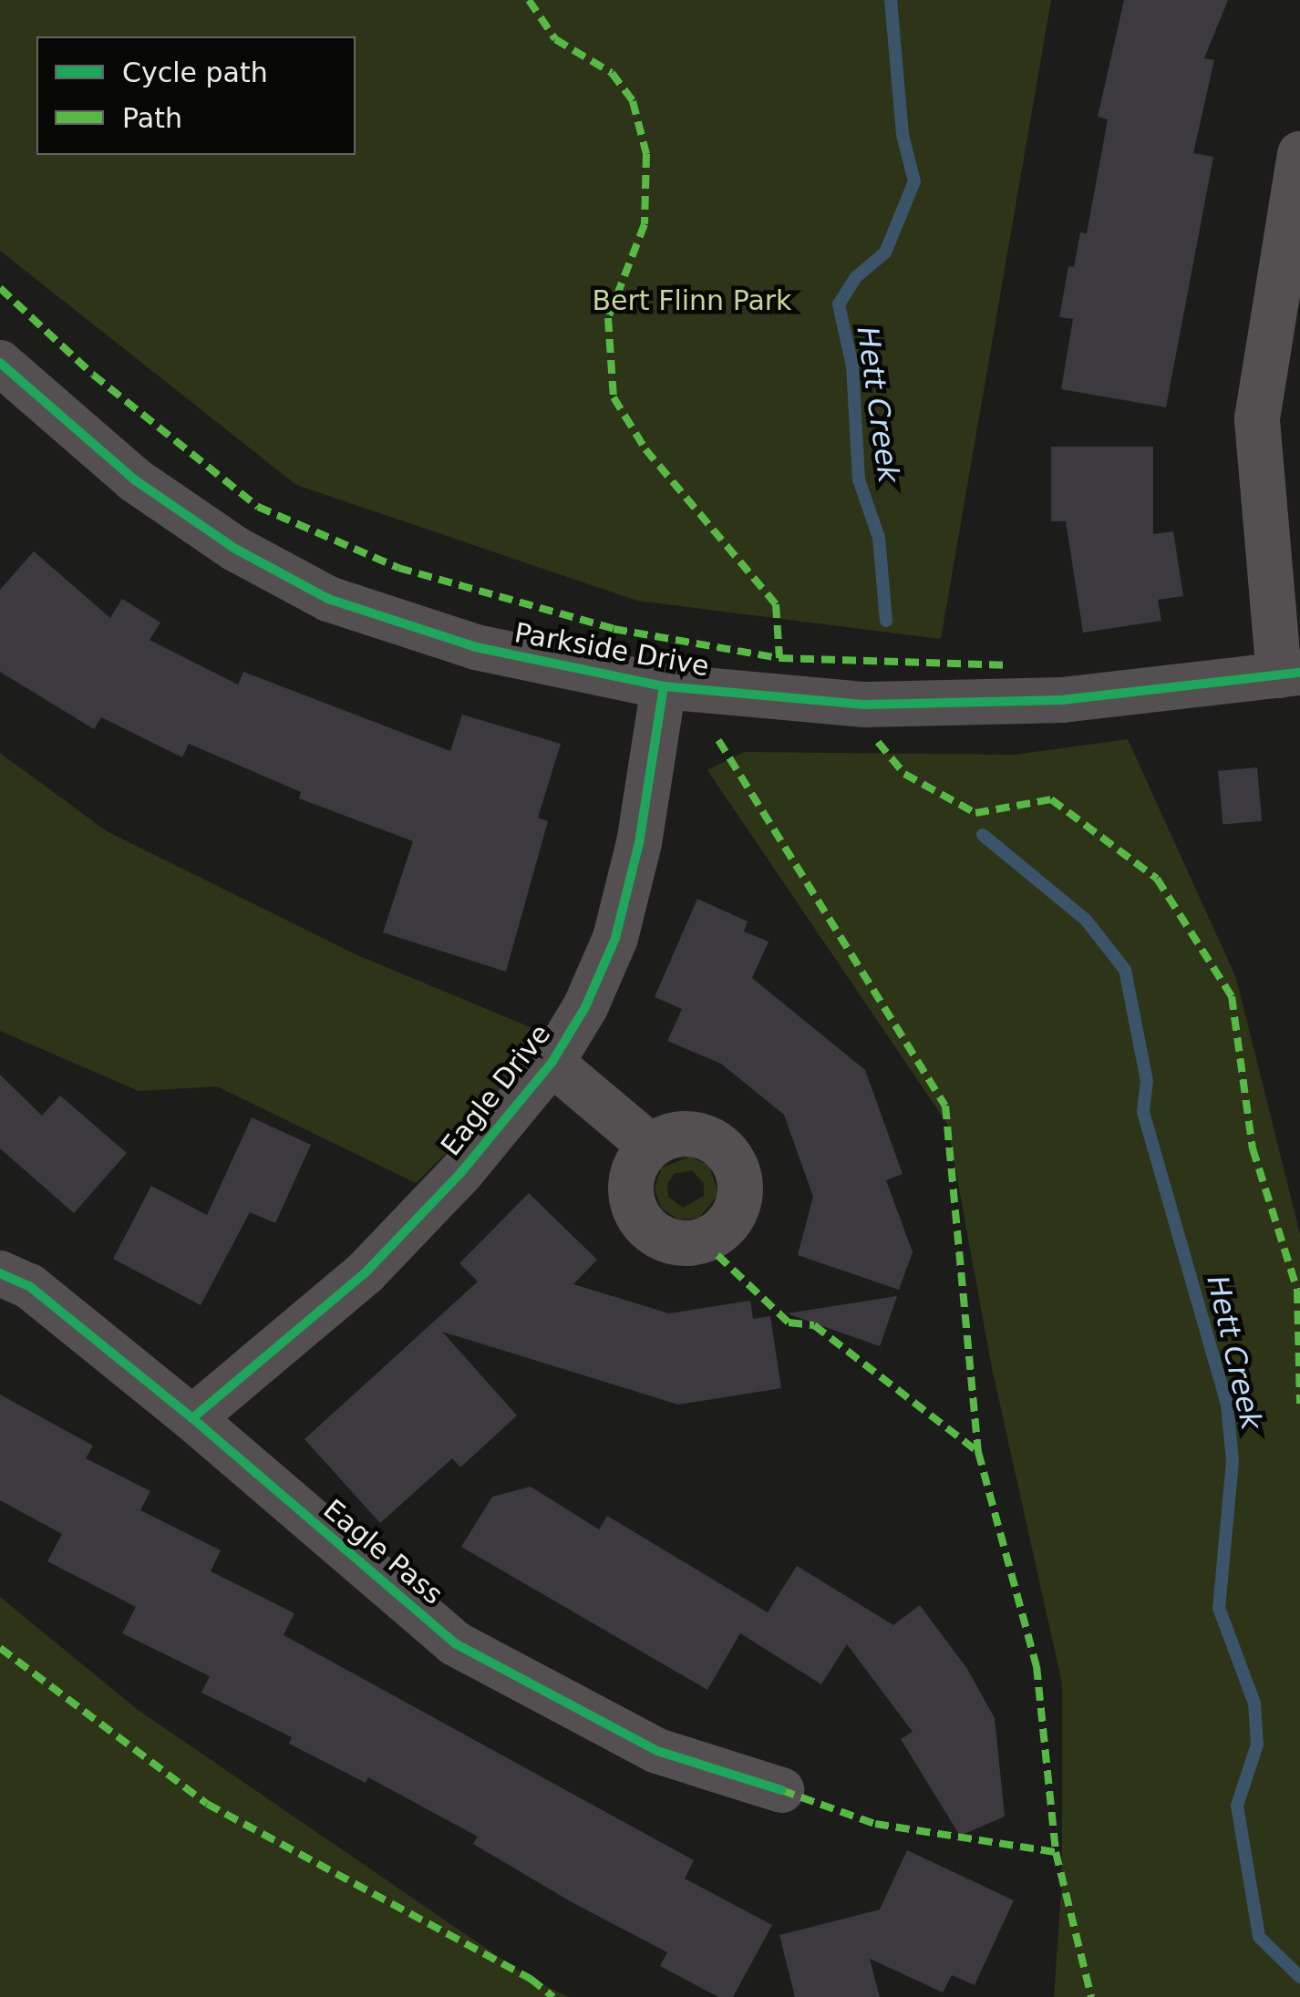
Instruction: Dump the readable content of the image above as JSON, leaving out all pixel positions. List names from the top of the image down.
{
  "streets": {
    "street": ["Parkside Drive", "Eagle Drive", "Eagle Pass"]
  },
  "crossings": [
    ["Parkside Drive", "Eagle Drive"],
    ["Eagle Drive", "Eagle Pass"]
  ],
  "water": ["Hett Creek"],
  "parks": ["Bert Flinn Park"],
  "legend": ["Cycle path", "Path"]
}
